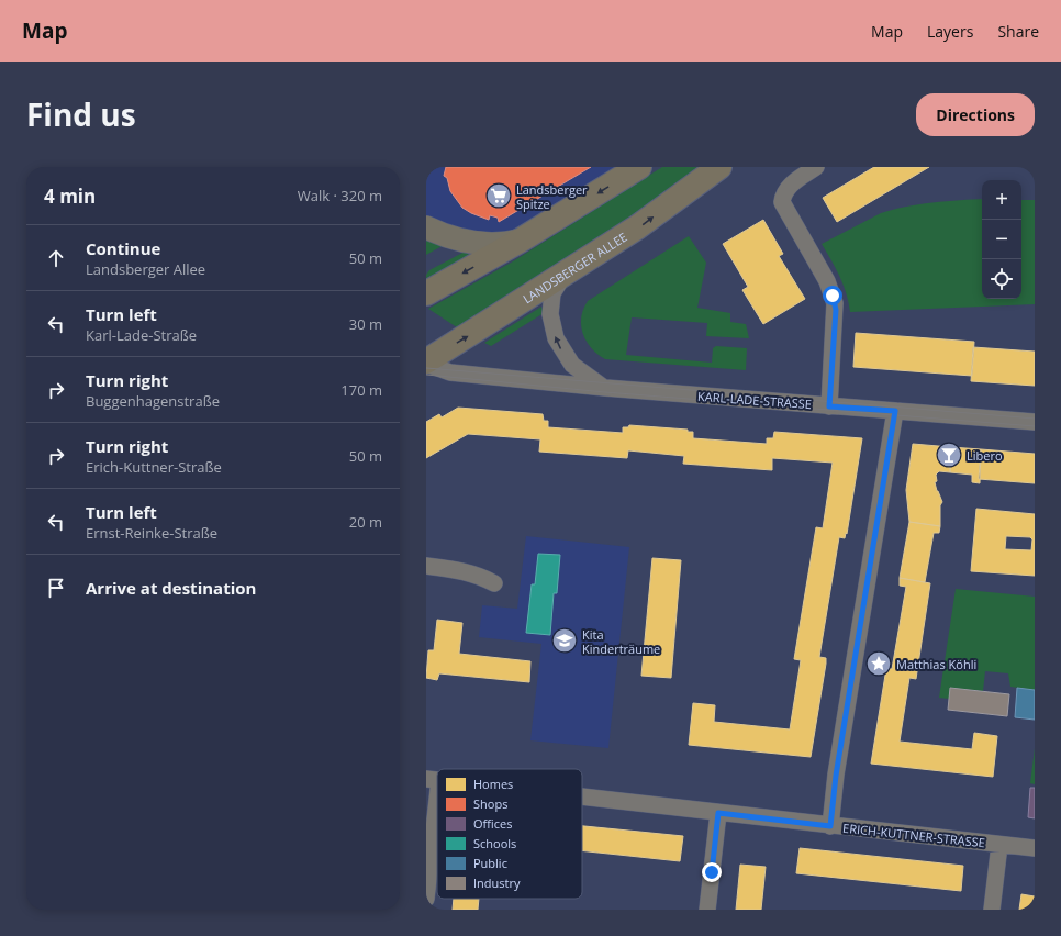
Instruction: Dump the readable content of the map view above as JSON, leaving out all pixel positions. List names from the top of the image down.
{
  "streets": {
    "main road": ["LANDSBERGER ALLEE"],
    "street": ["KARL-LADE-STRASSE", "ERICH-KUTTNER-STRASSE"]
  },
  "crossings": [
    ["LANDSBERGER ALLEE", "KARL-LADE-STRASSE"]
  ],
  "places": {
    "supermarket": ["Landsberger Spitze"],
    "bar": ["Libero"],
    "school or university": ["Kita Kinderträume"],
    "place": ["Matthias Köhli"]
  },
  "legend": [
    "Homes",
    "Shops",
    "Offices",
    "Schools",
    "Public",
    "Industry"
  ],
  "page": {
    "header": "Map",
    "nav": ["Map", "Layers", "Share"],
    "title": "Find us",
    "buttons": "Directions",
    "heading": ["4 min", "Walk · 320 m"],
    "map_buttons": ["+", "−"],
    "list": [
      ["Continue", "Landsberger Allee", "50 m"],
      ["Turn left", "Karl-Lade-Straße", "30 m"],
      ["Turn right", "Buggenhagenstraße", "170 m"],
      ["Turn right", "Erich-Kuttner-Straße", "50 m"],
      ["Turn left", "Ernst-Reinke-Straße", "20 m"],
      "Arrive at destination"
    ]
  }
}
